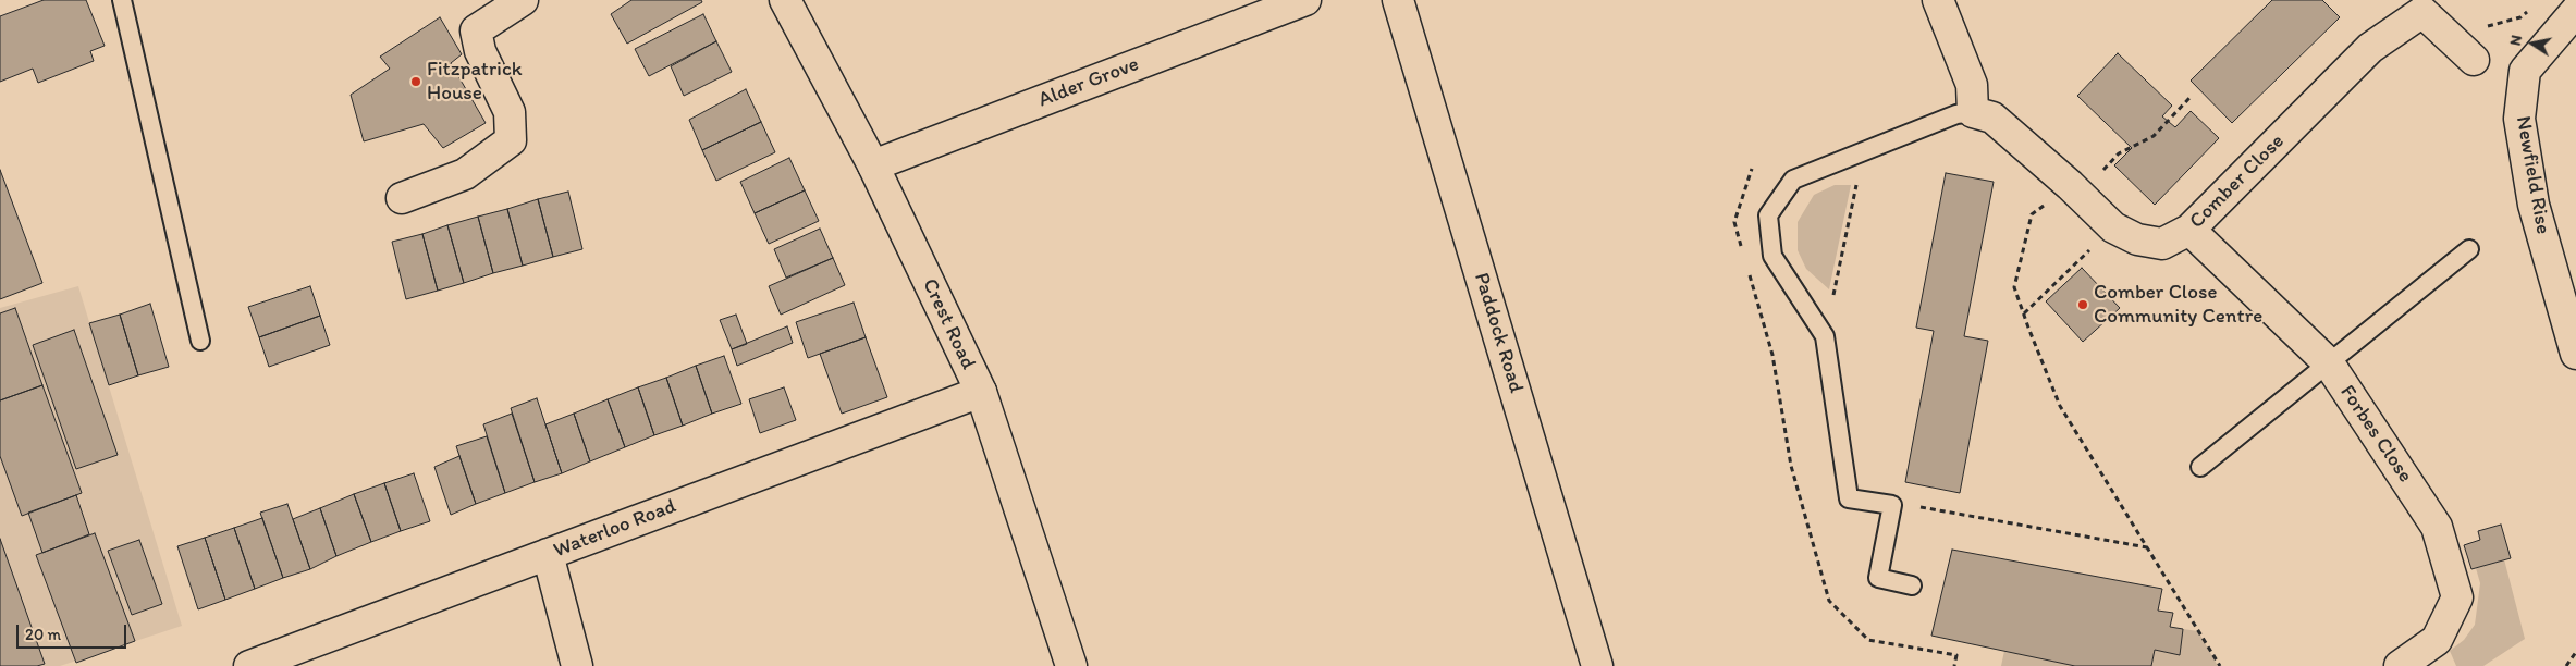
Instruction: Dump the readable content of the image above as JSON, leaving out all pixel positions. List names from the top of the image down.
{
  "streets": {
    "street": [
      "Alder Grove",
      "Newfield Rise",
      "Comber Close",
      "Crest Road",
      "Paddock Road",
      "Forbes Close",
      "Waterloo Road"
    ]
  },
  "crossings": [
    ["Alder Grove", "Crest Road"],
    ["Comber Close", "Forbes Close"],
    ["Crest Road", "Waterloo Road"]
  ],
  "places": ["Fitzpatrick House", "Comber Close Community Centre"],
  "scale_bar": "20 m",
  "north": "left"
}
